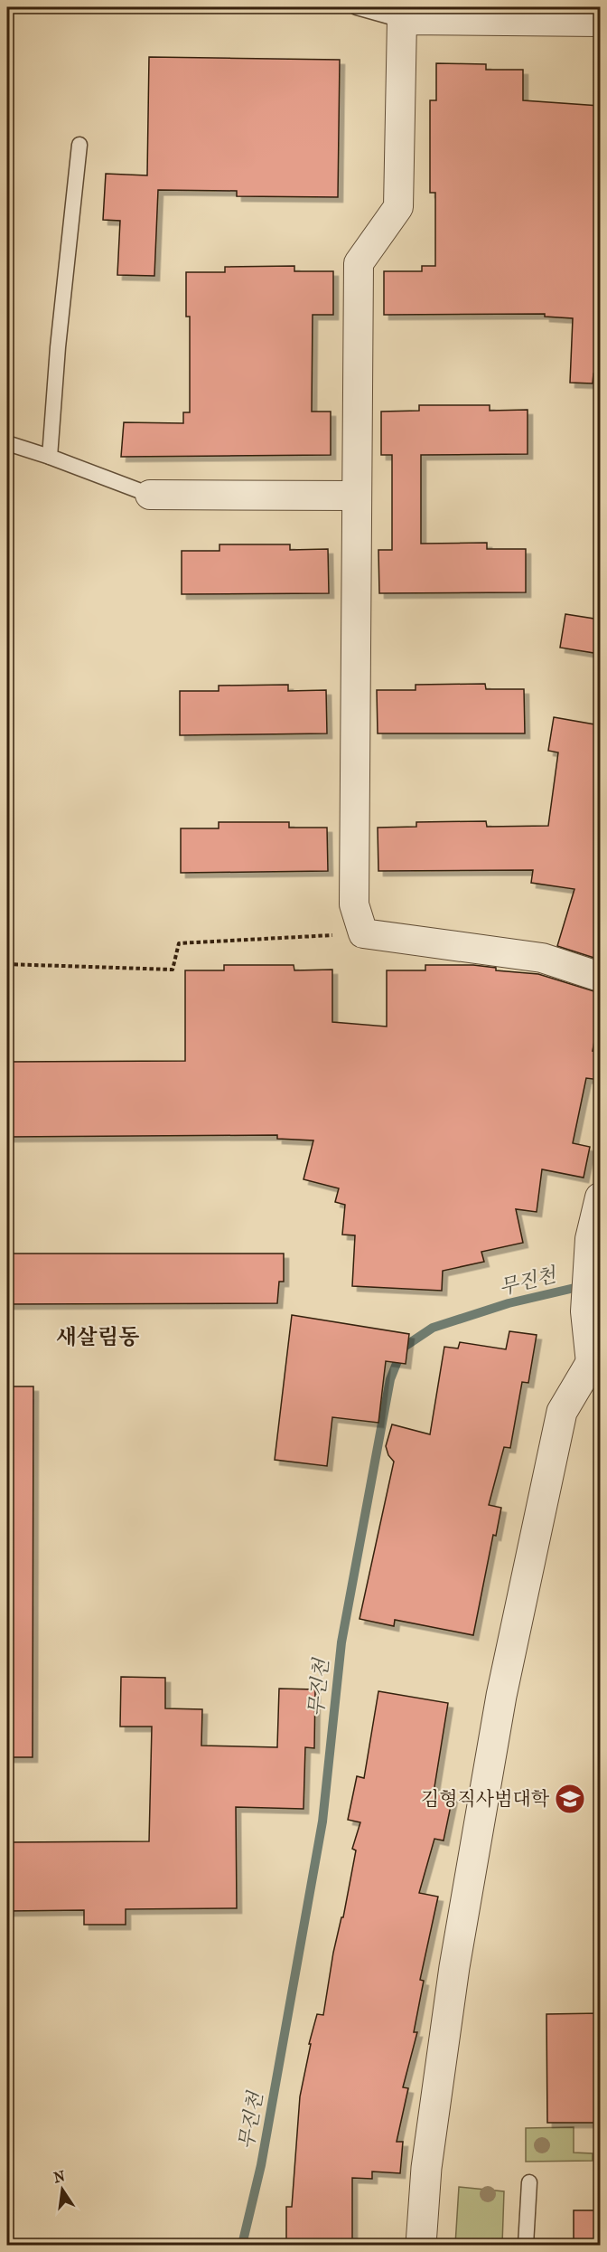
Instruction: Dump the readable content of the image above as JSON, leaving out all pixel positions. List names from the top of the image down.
{
  "districts": ["새살림동"],
  "water": ["무진천"],
  "places": {
    "school or university": ["김형직사범대학"]
  },
  "north": "top"
}
